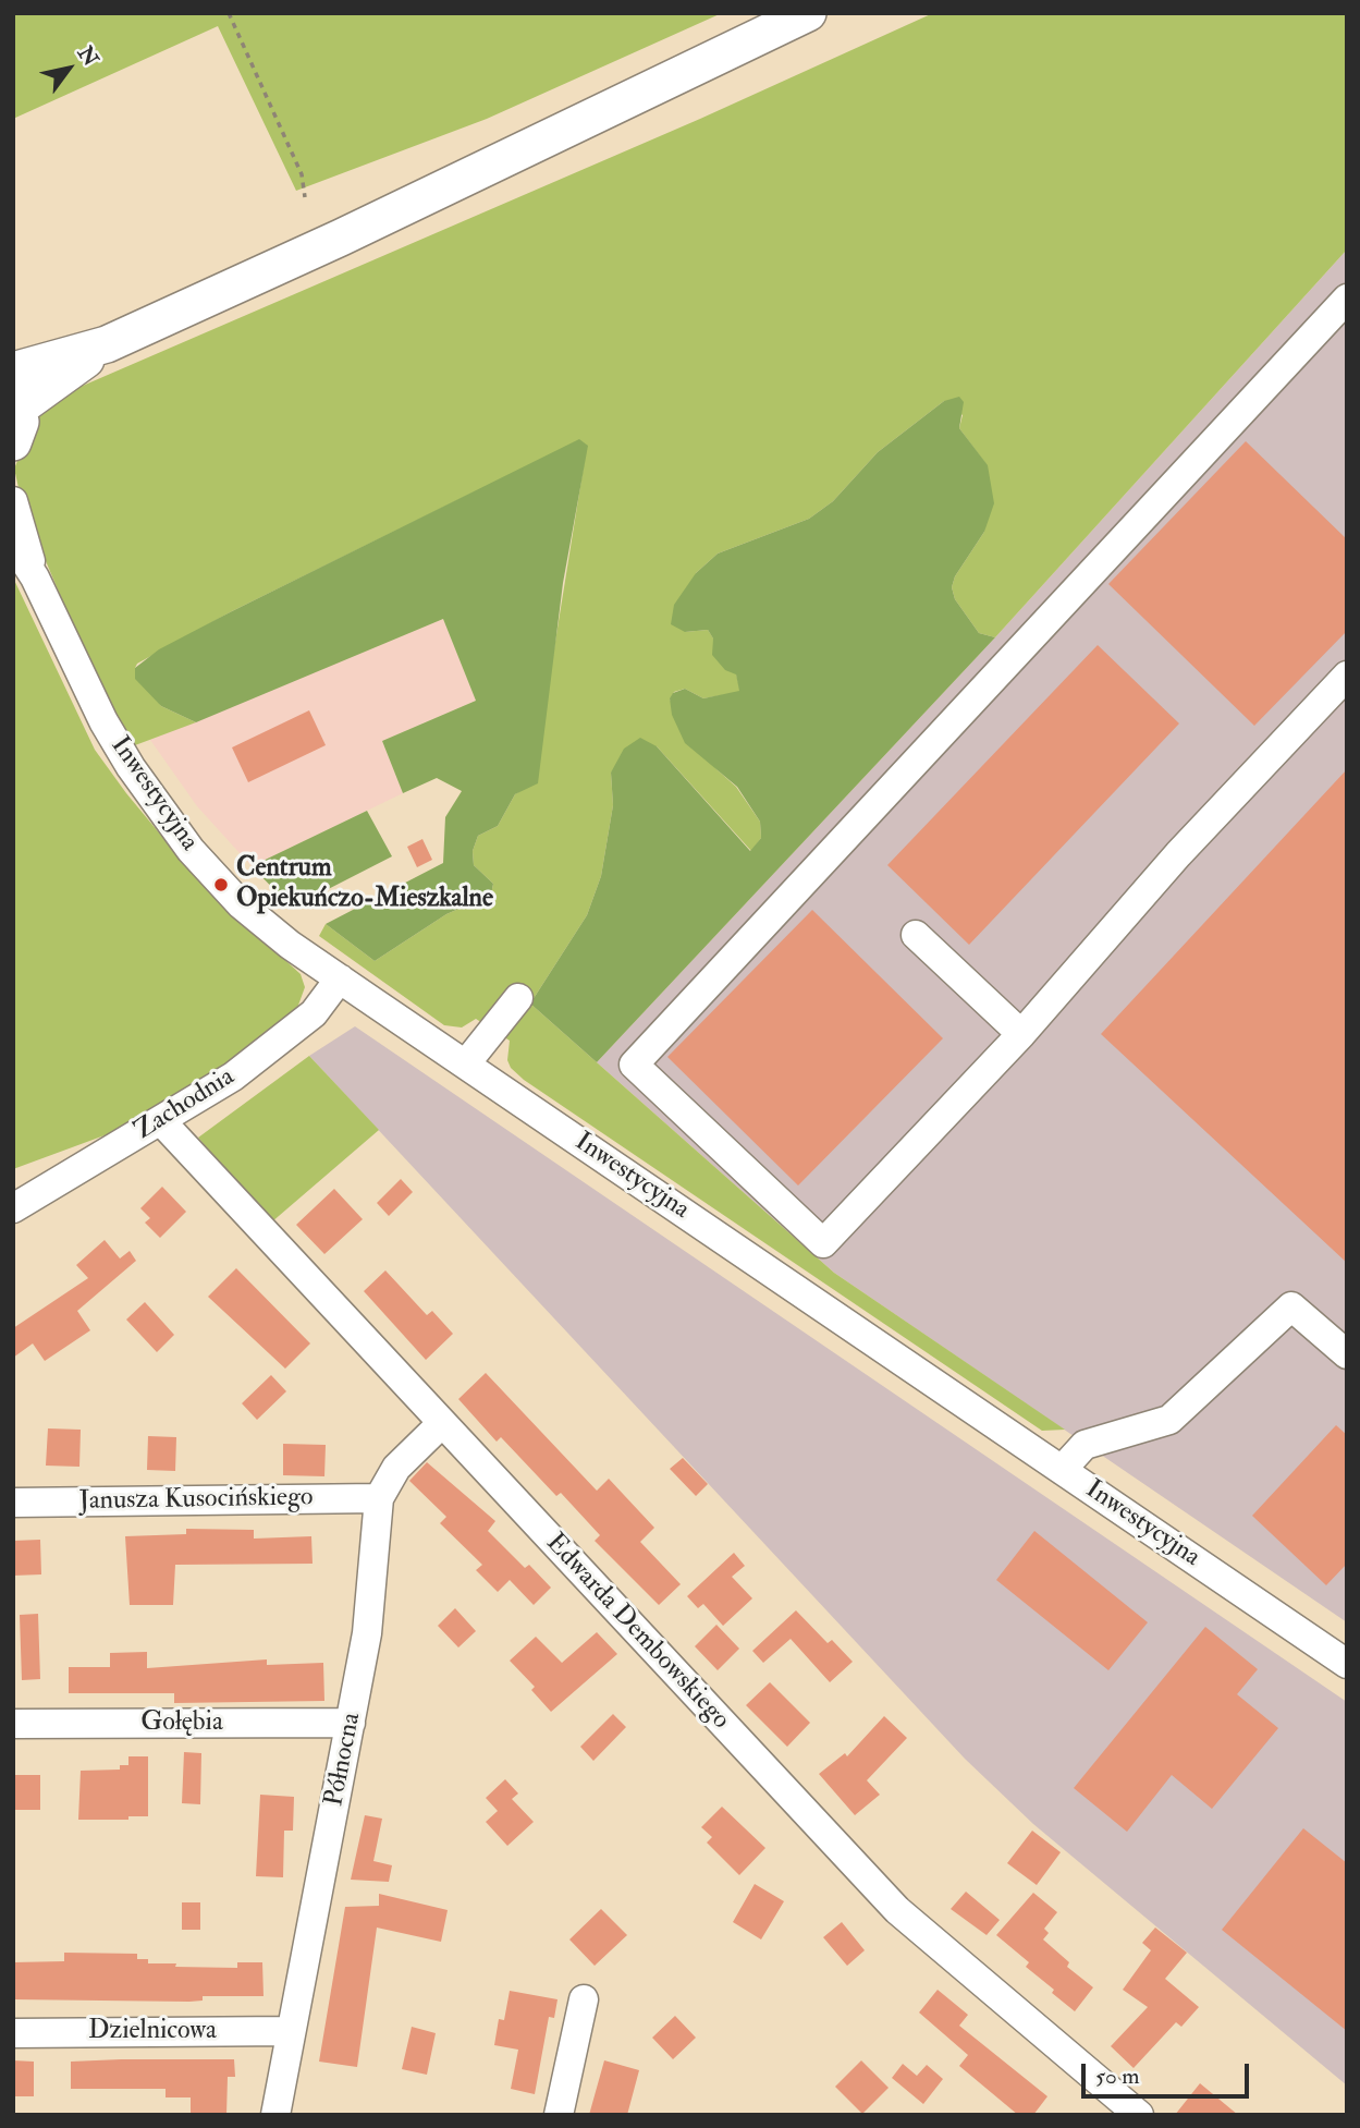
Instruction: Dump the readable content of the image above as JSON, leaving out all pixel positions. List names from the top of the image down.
{
  "streets": {
    "street": [
      "Inwestycyjna",
      "Zachodnia",
      "Janusza Kusocińskiego",
      "Edwarda Dembowskiego",
      "Gołębia",
      "Północna",
      "Dzielnicowa"
    ]
  },
  "crossings": [
    ["Inwestycyjna", "Zachodnia"],
    ["Zachodnia", "Edwarda Dembowskiego"],
    ["Janusza Kusocińskiego", "Północna"],
    ["Edwarda Dembowskiego", "Północna"],
    ["Gołębia", "Północna"],
    ["Północna", "Dzielnicowa"]
  ],
  "places": ["Centrum Opiekuńczo-Mieszkalne"],
  "scale_bar": "50 m",
  "north": "top right"
}
